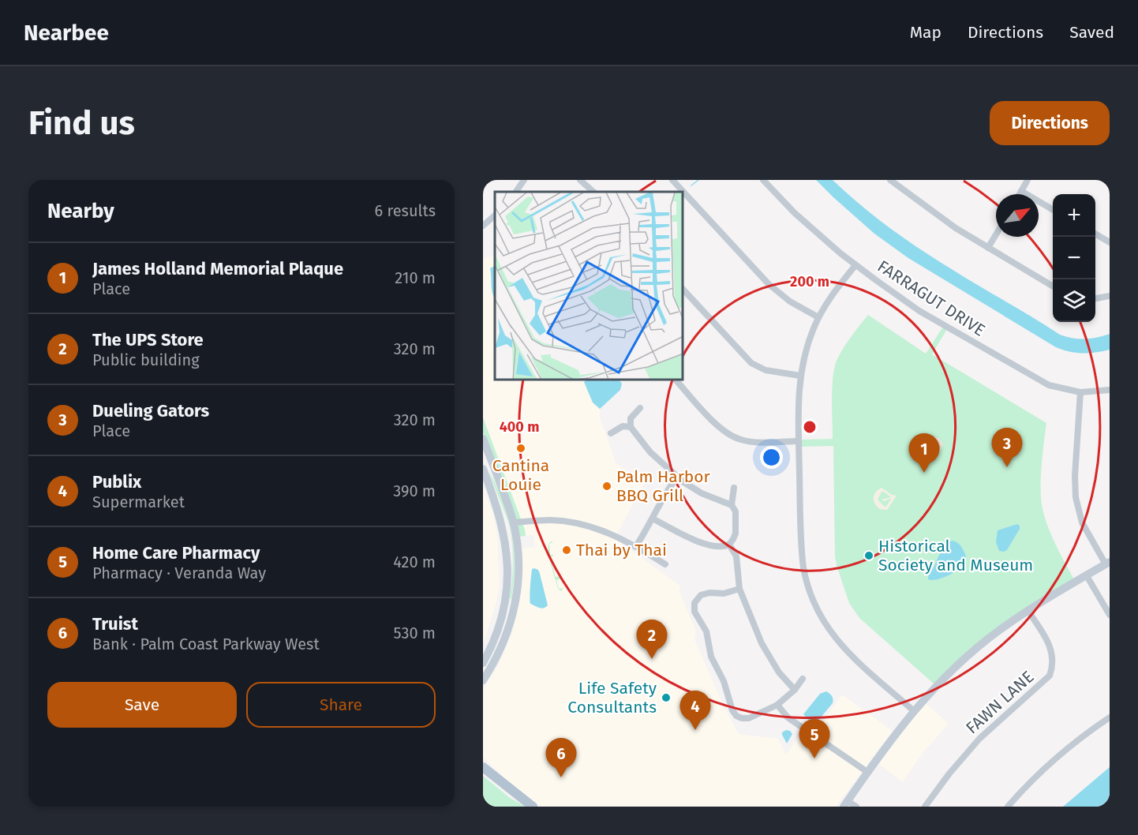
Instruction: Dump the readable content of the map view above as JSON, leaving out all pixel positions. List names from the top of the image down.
{
  "streets": {
    "street": ["FARRAGUT DRIVE", "FAWN LANE"]
  },
  "places": [
    "Cantina Louie",
    "Palm Harbor BBQ Grill",
    "Thai by Thai",
    "Historical Society and Museum",
    "Life Safety Consultants"
  ],
  "north": "top right",
  "page": {
    "header": "Nearbee",
    "nav": ["Map", "Directions", "Saved"],
    "buttons": [
      "Directions",
      ["Save", "Share"]
    ],
    "title": "Find us",
    "heading": ["Nearby", "6 results"],
    "map_buttons": ["+", "−"],
    "list": [
      {
        "mark": "1",
        "name": "James Holland Memorial Plaque",
        "note": "Place",
        "value": "210 m"
      },
      {
        "mark": "2",
        "name": "The UPS Store",
        "note": "Public building",
        "value": "320 m"
      },
      {
        "mark": "3",
        "name": "Dueling Gators",
        "note": "Place",
        "value": "320 m"
      },
      {
        "mark": "4",
        "name": "Publix",
        "note": "Supermarket",
        "value": "390 m"
      },
      {
        "mark": "5",
        "name": "Home Care Pharmacy",
        "note": "Pharmacy · Veranda Way",
        "value": "420 m"
      },
      {
        "mark": "6",
        "name": "Truist",
        "note": "Bank · Palm Coast Parkway West",
        "value": "530 m"
      }
    ],
    "pins": [
      "3",
      "1",
      "2",
      "4",
      "5",
      "6"
    ]
  },
  "rings": ["200 m", "400 m"]
}
